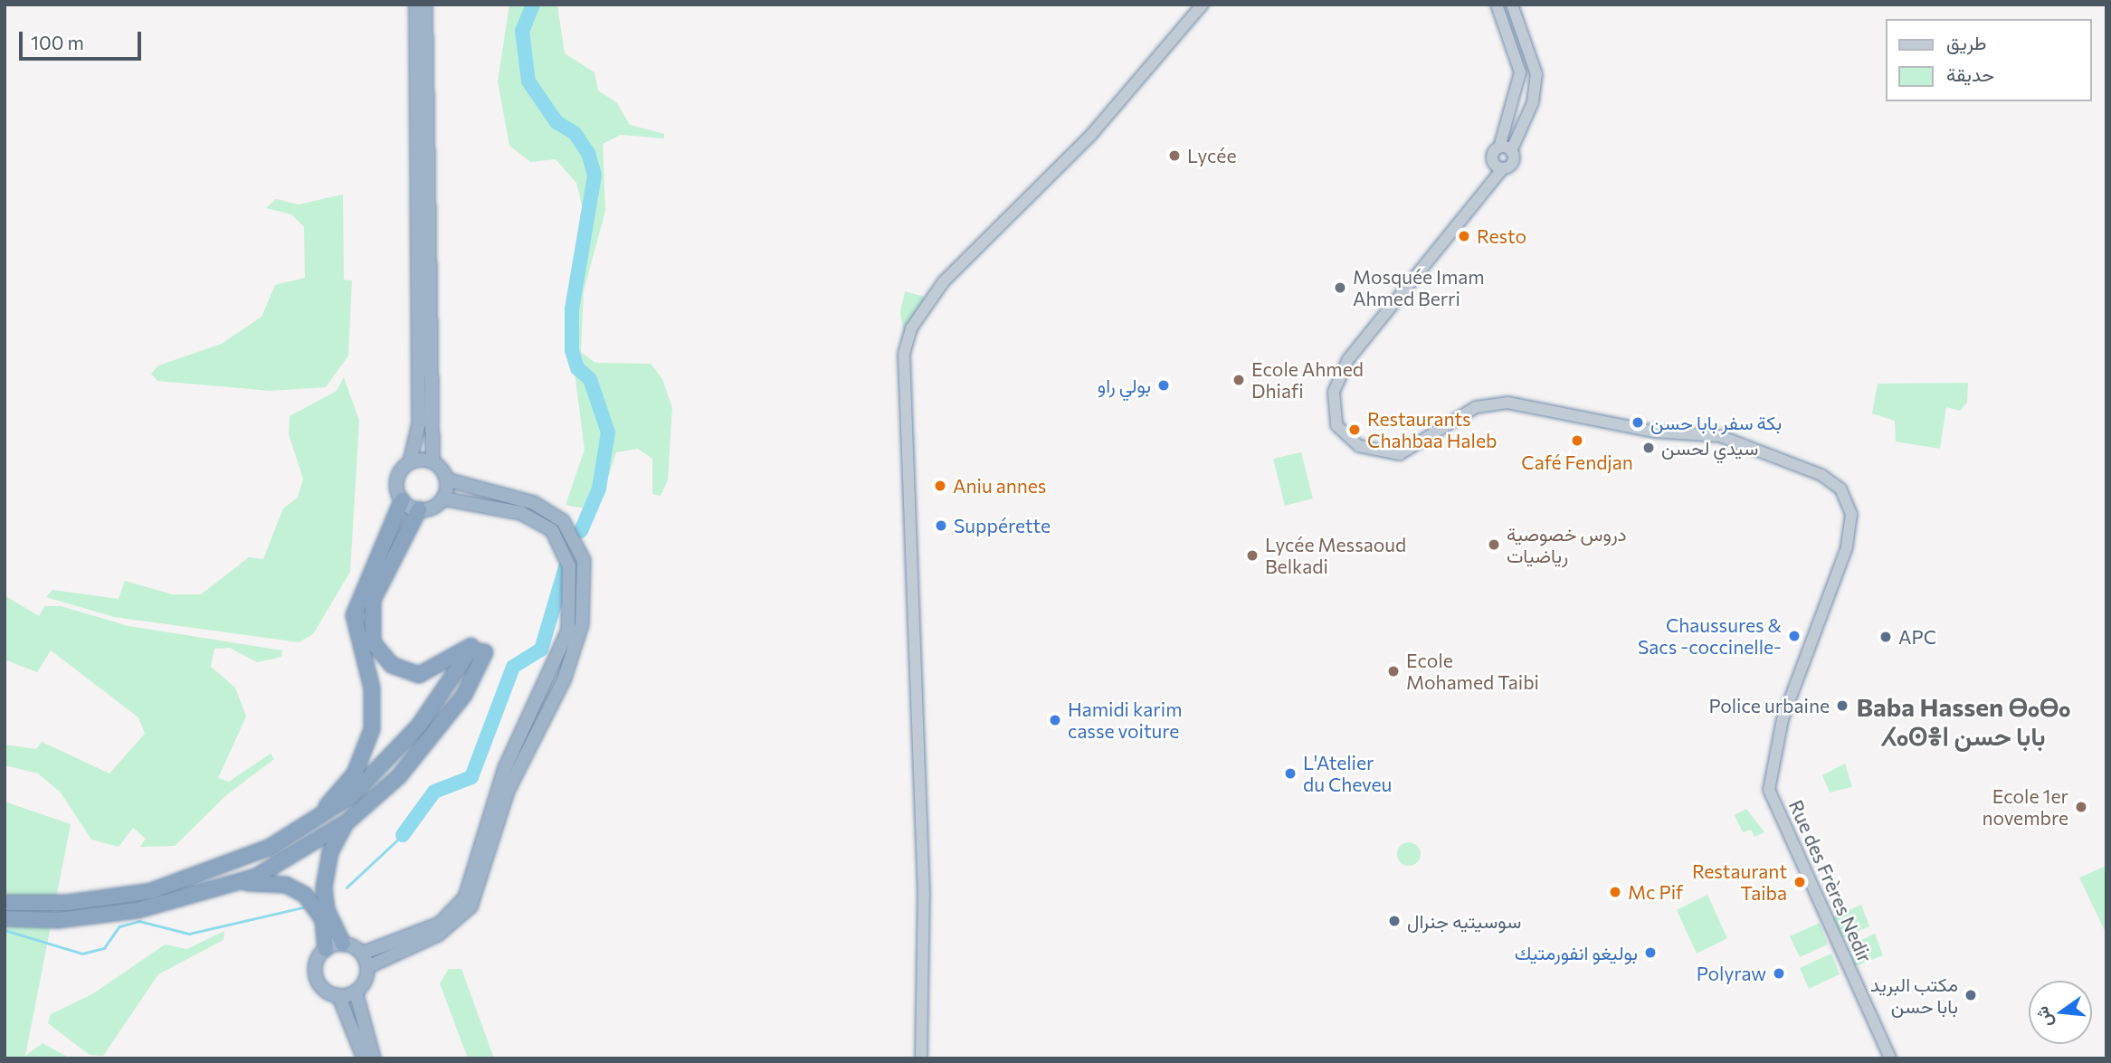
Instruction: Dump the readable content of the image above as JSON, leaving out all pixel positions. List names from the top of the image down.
{
  "streets": {
    "main road": ["Rue des Frères Nedir"]
  },
  "districts": ["Baba Hassen ⴱⴰⴱⴰ ⵃⴰⵙⴻⵏ بابا حسن"],
  "places": [
    "Lycée",
    "Resto",
    "Mosquée Imam Ahmed Berri",
    "Ecole Ahmed Dhiafi",
    "بولي راو",
    "بكة سفر بابا حسن",
    "Restaurants Chahbaa Haleb",
    "Café Fendjan",
    "سيدي لحسن",
    "Aniu annes",
    "Suppérette",
    "دروس خصوصية رياضيات",
    "Lycée Messaoud Belkadi",
    "Chaussures & Sacs -coccinelle-",
    "APC",
    "Ecole Mohamed Taibi",
    "Police urbaine",
    "Hamidi karim casse voiture",
    "L'Atelier du Cheveu",
    "Ecole 1er novembre",
    "Restaurant Taiba",
    "Mc Pif",
    "سوسيتيه جنرال",
    "بوليغو انفورمتيك",
    "Polyraw",
    "مكتب البريد بابا حسن"
  ],
  "legend": ["طريق", "حديقة"],
  "scale_bar": "100 m",
  "north": "left"
}
